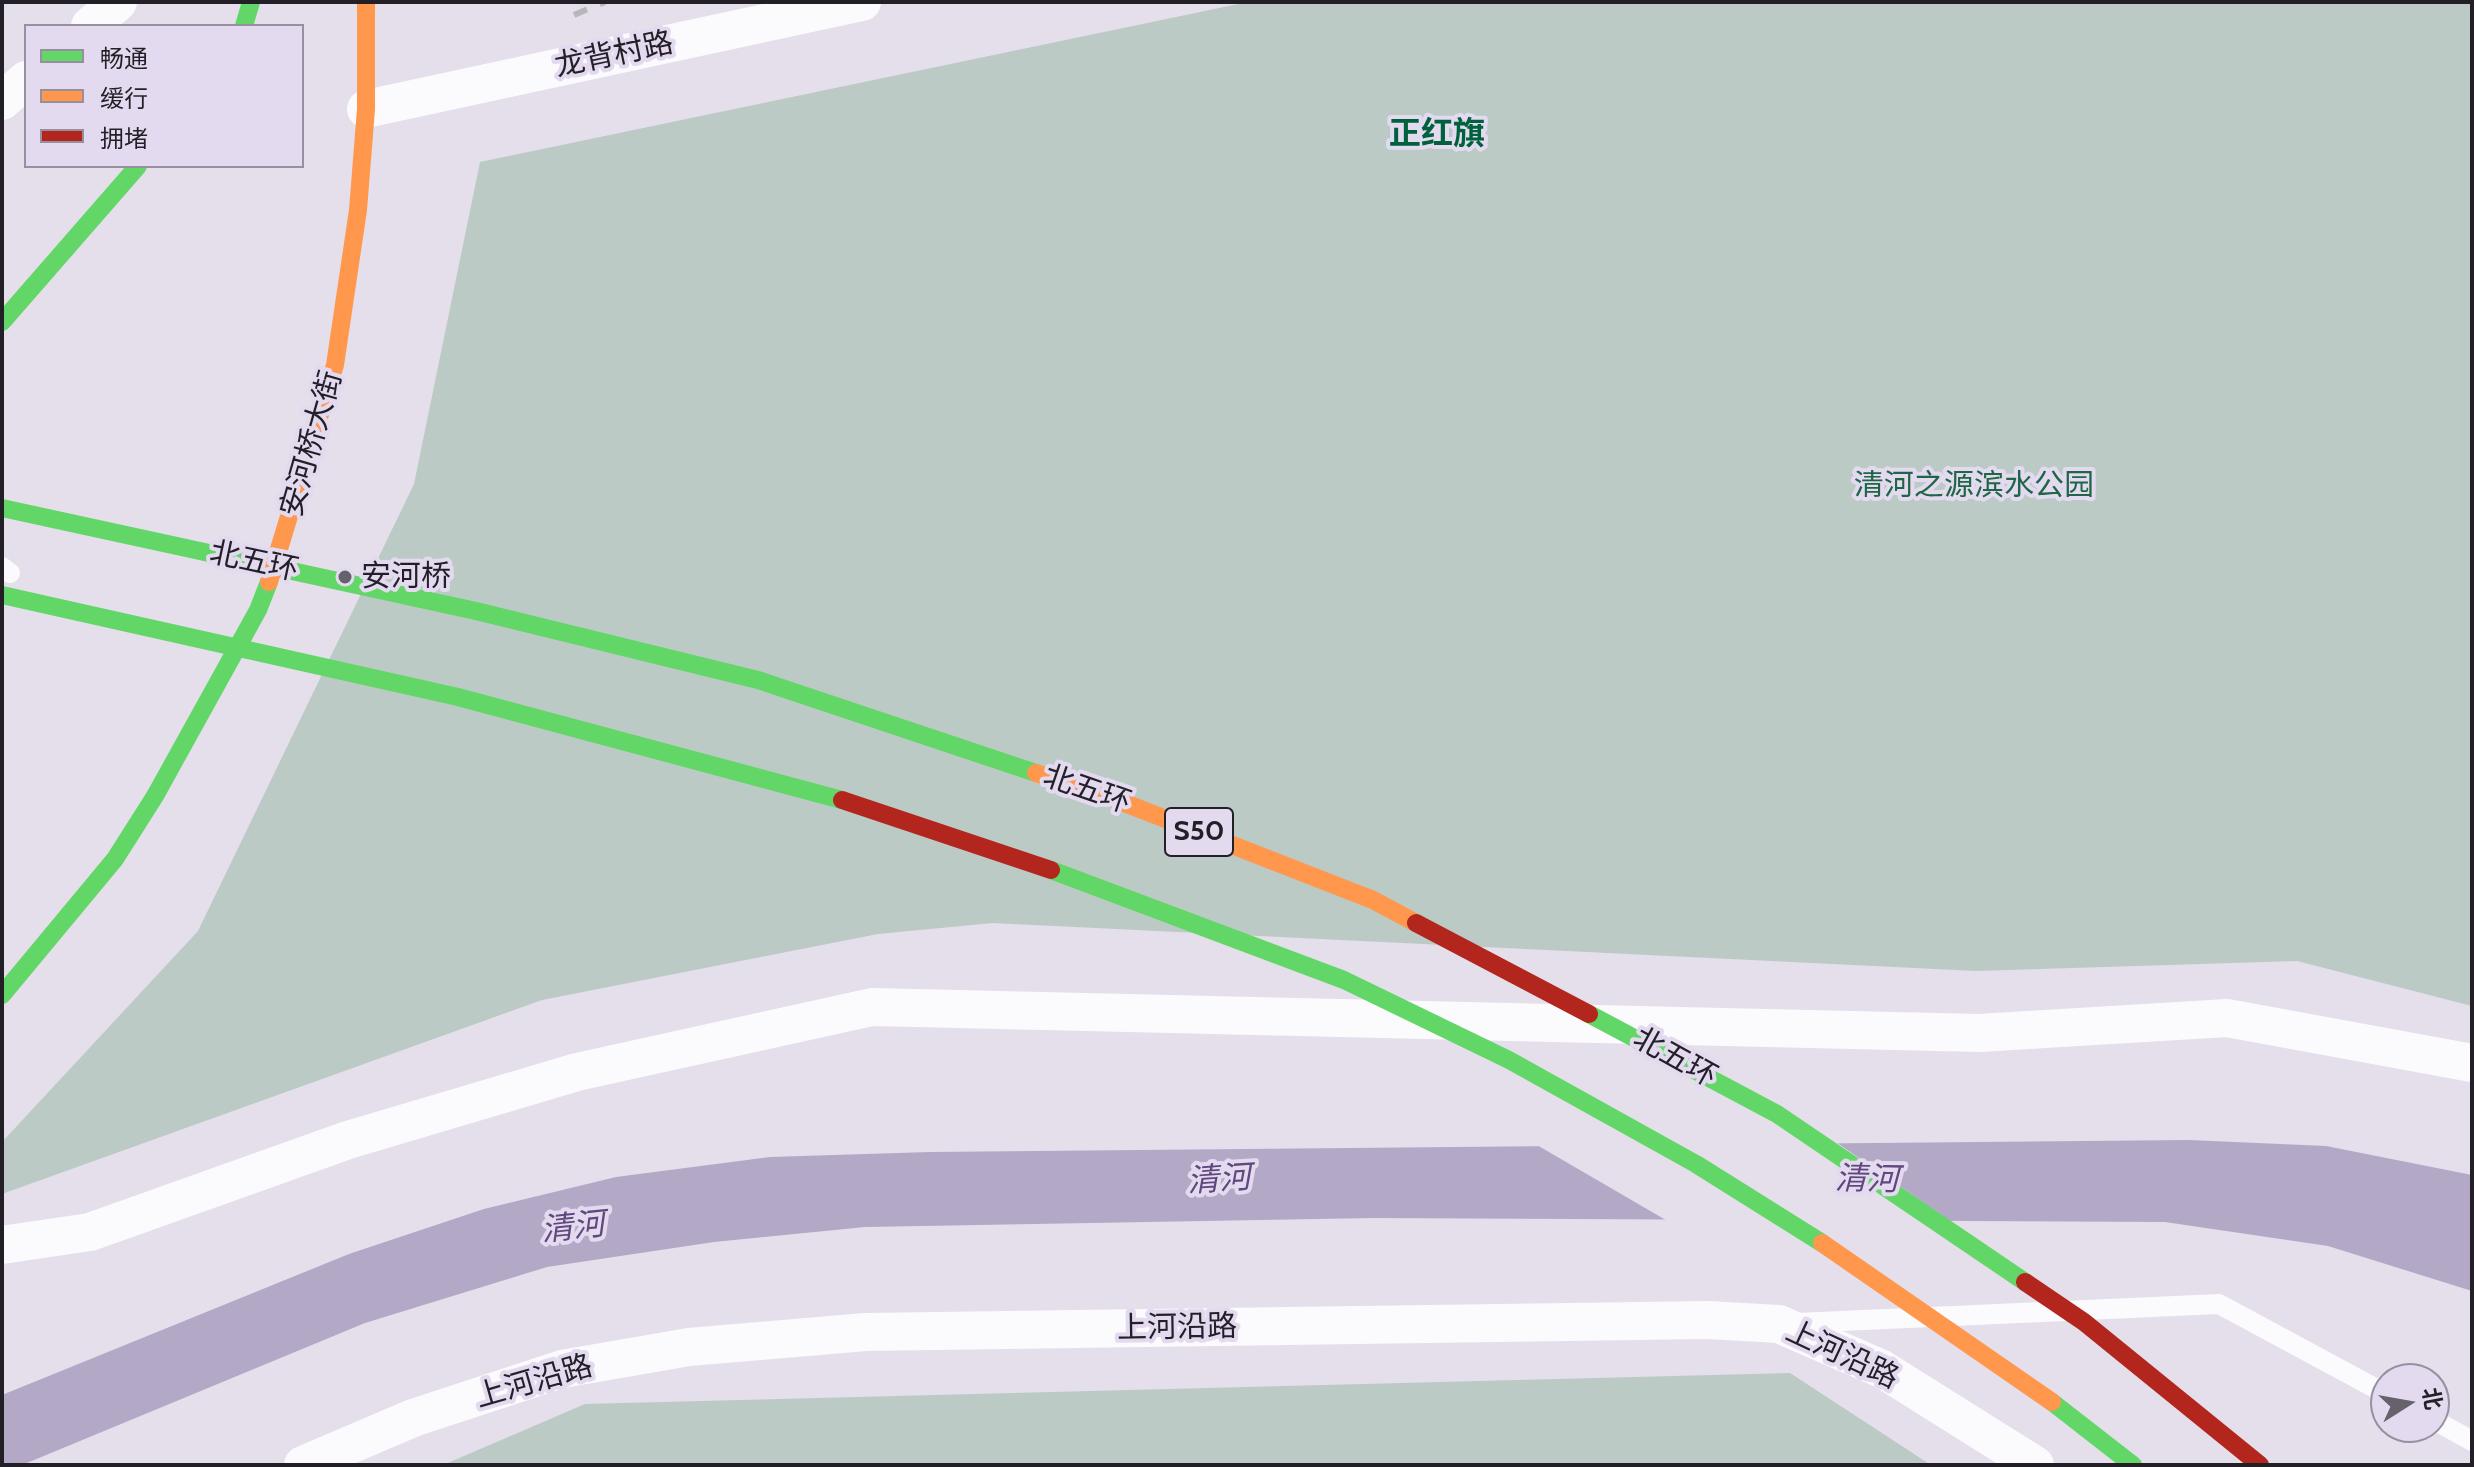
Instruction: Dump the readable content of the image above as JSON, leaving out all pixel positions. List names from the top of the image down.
{
  "streets": {
    "main road": ["安河桥大街", "北五环", "S50"],
    "street": ["龙背村路", "上河沿路"]
  },
  "crossings": [
    ["龙背村路", "安河桥大街"]
  ],
  "districts": ["正红旗"],
  "water": ["清河"],
  "parks": ["清河之源滨水公园"],
  "places": ["安河桥"],
  "legend": ["畅通", "缓行", "拥堵"],
  "north": "right"
}
